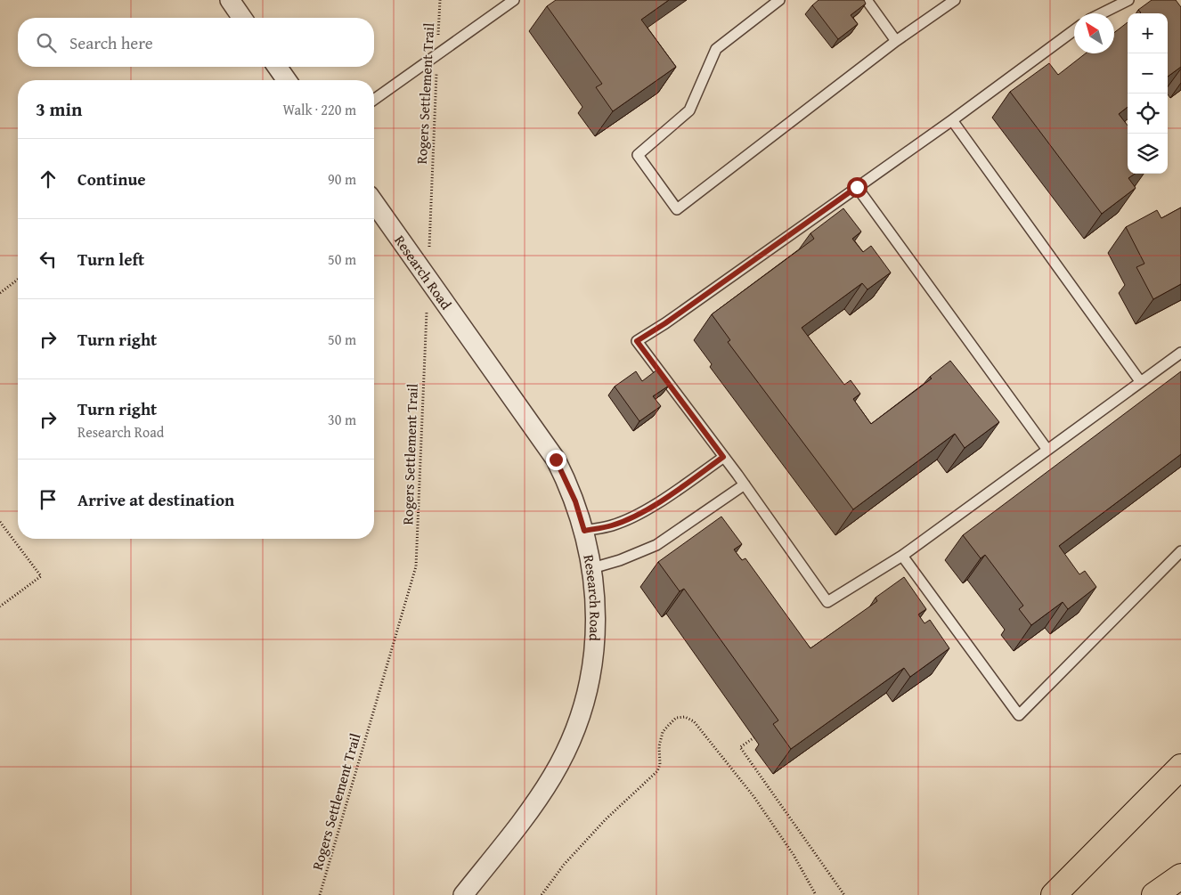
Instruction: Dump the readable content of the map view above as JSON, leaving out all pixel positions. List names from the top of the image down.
{
  "streets": {
    "street": ["Research Road"],
    "path": ["Rogers Settlement Trail"]
  },
  "north": "top left",
  "page": {
    "map_buttons": ["+", "−"],
    "search": "Search here",
    "heading": ["3 min", "Walk · 220 m"],
    "list": [
      ["Continue", "90 m"],
      ["Turn left", "50 m"],
      ["Turn right", "50 m"],
      ["Turn right", "Research Road", "30 m"],
      "Arrive at destination"
    ]
  }
}
